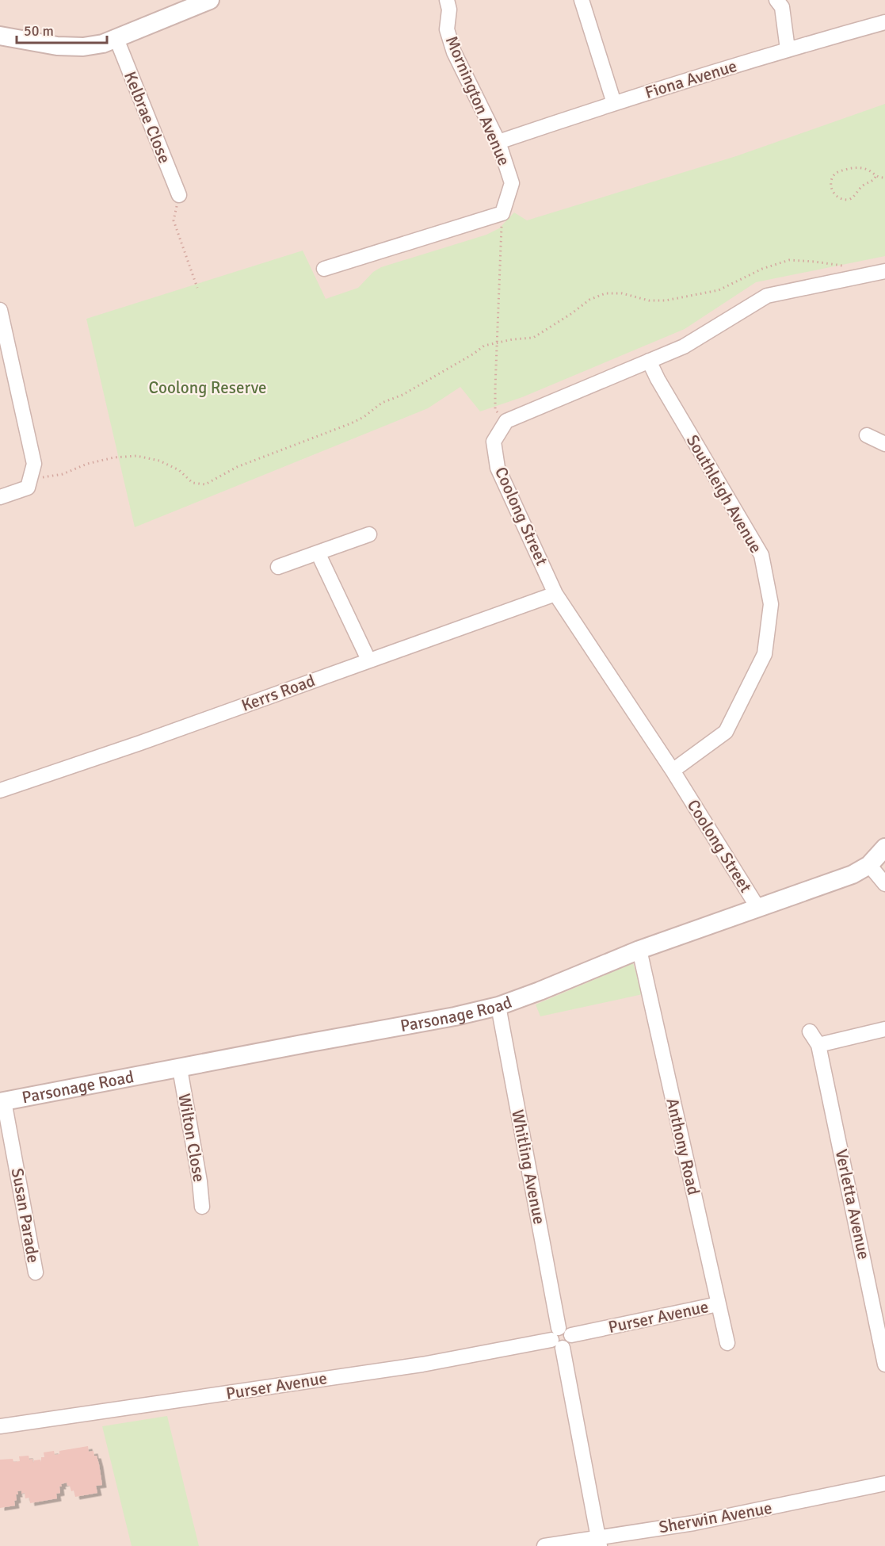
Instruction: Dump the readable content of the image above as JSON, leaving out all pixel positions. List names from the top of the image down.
{
  "streets": {
    "street": [
      "Fiona Avenue",
      "Mornington Avenue",
      "Kelbrae Close",
      "Southleigh Avenue",
      "Coolong Street",
      "Kerrs Road",
      "Parsonage Road",
      "Wilton Close",
      "Anthony Road",
      "Whitling Avenue",
      "Verletta Avenue",
      "Susan Parade",
      "Purser Avenue",
      "Sherwin Avenue"
    ]
  },
  "crossings": [
    ["Fiona Avenue", "Mornington Avenue"],
    ["Southleigh Avenue", "Coolong Street"],
    ["Coolong Street", "Kerrs Road"],
    ["Coolong Street", "Parsonage Road"],
    ["Parsonage Road", "Wilton Close"],
    ["Parsonage Road", "Anthony Road"],
    ["Parsonage Road", "Whitling Avenue"],
    ["Parsonage Road", "Susan Parade"],
    ["Anthony Road", "Purser Avenue"],
    ["Whitling Avenue", "Purser Avenue"],
    ["Whitling Avenue", "Sherwin Avenue"]
  ],
  "parks": ["Coolong Reserve"],
  "scale_bar": "50 m"
}
